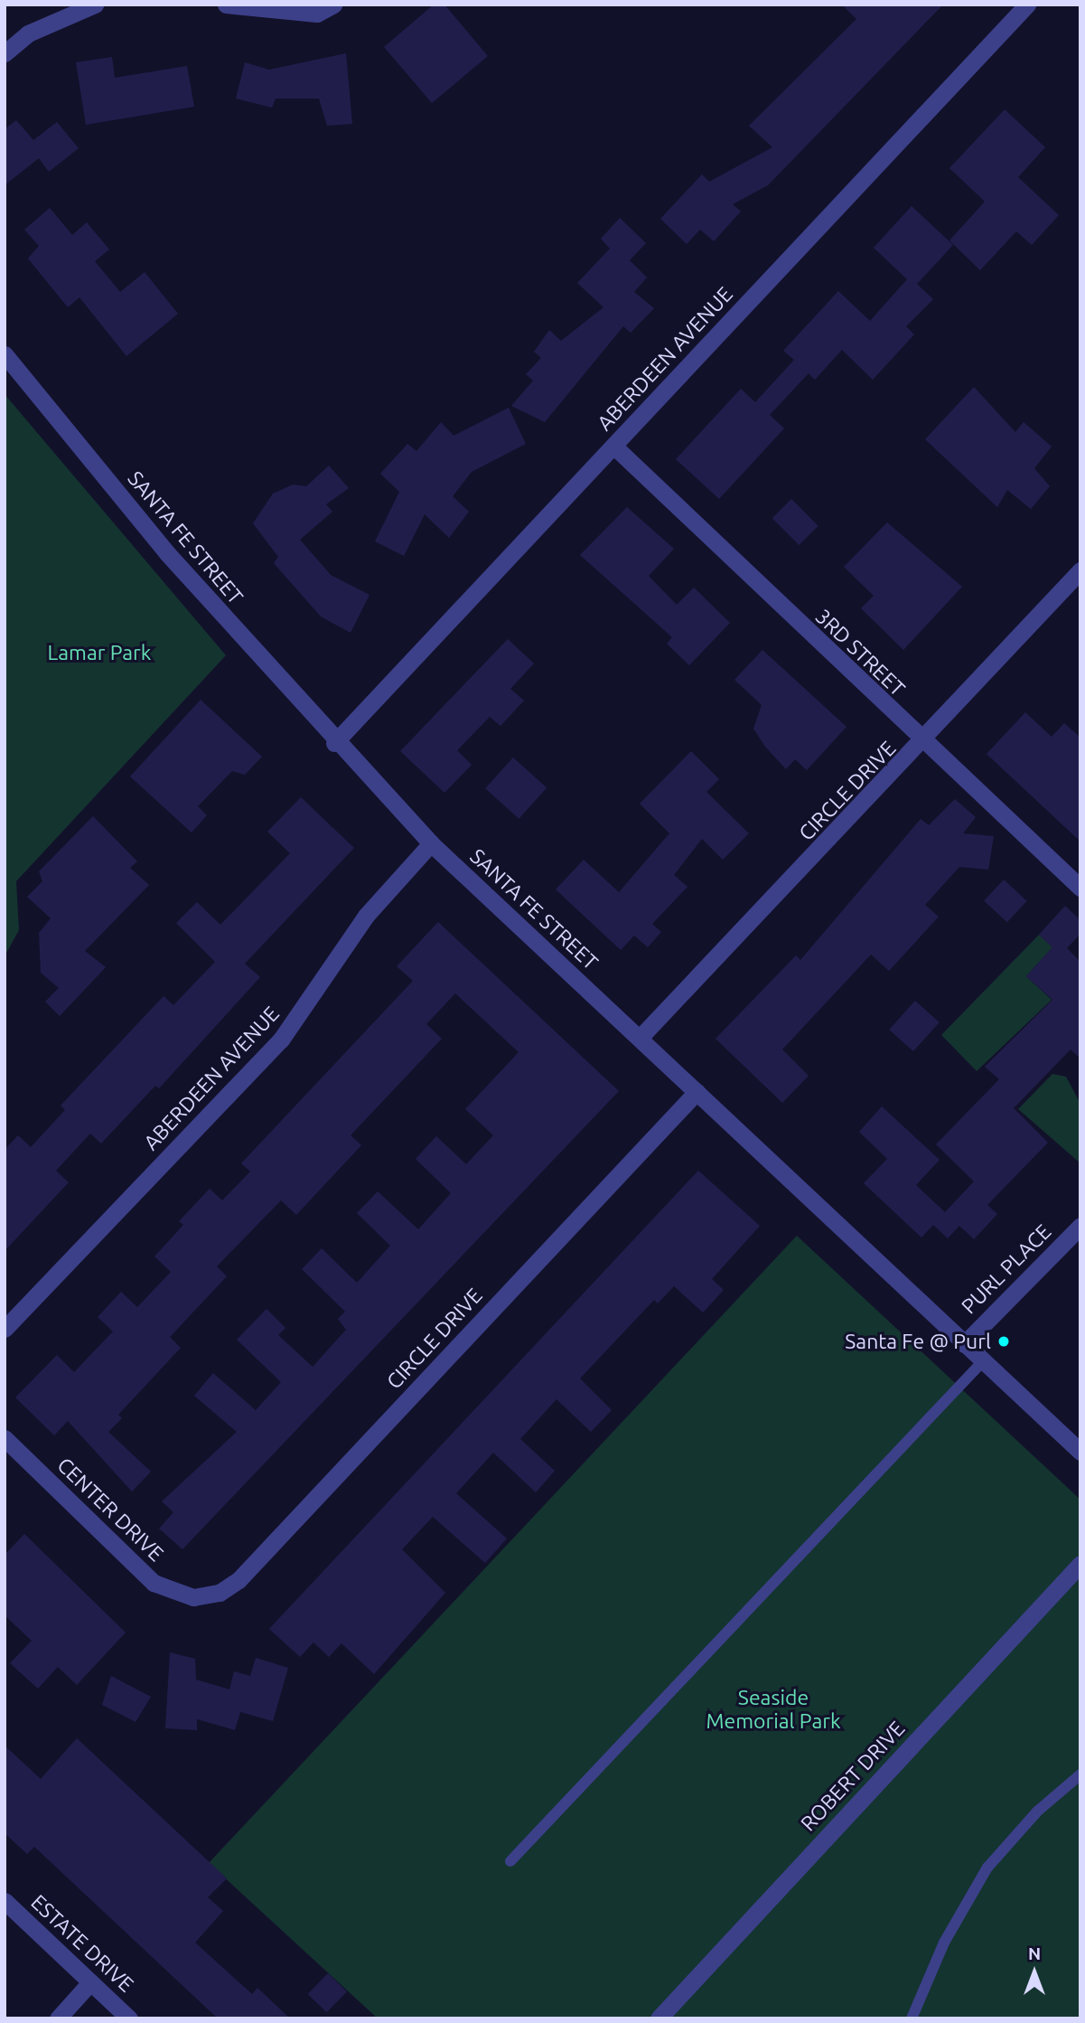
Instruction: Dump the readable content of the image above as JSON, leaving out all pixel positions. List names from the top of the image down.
{
  "streets": {
    "street": [
      "ABERDEEN AVENUE",
      "SANTA FE STREET",
      "3RD STREET",
      "CIRCLE DRIVE",
      "PURL PLACE",
      "CENTER DRIVE",
      "ROBERT DRIVE",
      "ESTATE DRIVE"
    ]
  },
  "crossings": [
    ["ABERDEEN AVENUE", "SANTA FE STREET"],
    ["ABERDEEN AVENUE", "3RD STREET"],
    ["SANTA FE STREET", "CIRCLE DRIVE"],
    ["SANTA FE STREET", "PURL PLACE"],
    ["3RD STREET", "CIRCLE DRIVE"],
    ["CIRCLE DRIVE", "CENTER DRIVE"]
  ],
  "parks": ["Lamar Park", "Seaside Memorial Park"],
  "places": ["Santa Fe @ Purl"],
  "north": "top"
}
